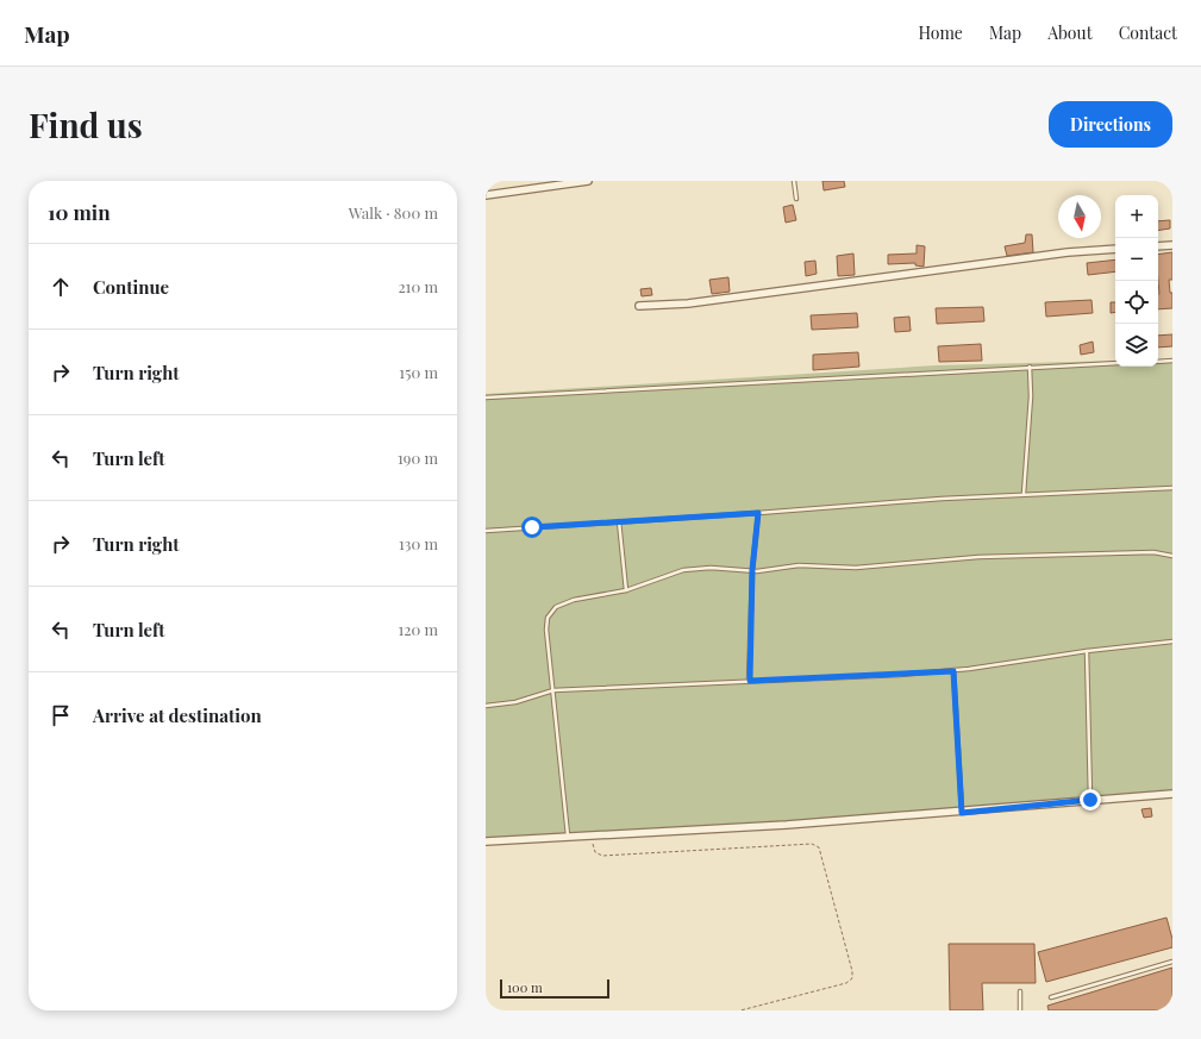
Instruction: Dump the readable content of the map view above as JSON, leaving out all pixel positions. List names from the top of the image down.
{
  "scale_bar": "100 m",
  "north": "bottom",
  "page": {
    "header": "Map",
    "nav": [
      "Home",
      "Map",
      "About",
      "Contact"
    ],
    "buttons": "Directions",
    "title": "Find us",
    "heading": ["10 min", "Walk · 800 m"],
    "map_buttons": ["+", "−"],
    "list": [
      ["Continue", "210 m"],
      ["Turn right", "150 m"],
      ["Turn left", "190 m"],
      ["Turn right", "130 m"],
      ["Turn left", "120 m"],
      "Arrive at destination"
    ],
    "scale": "100 m"
  }
}
